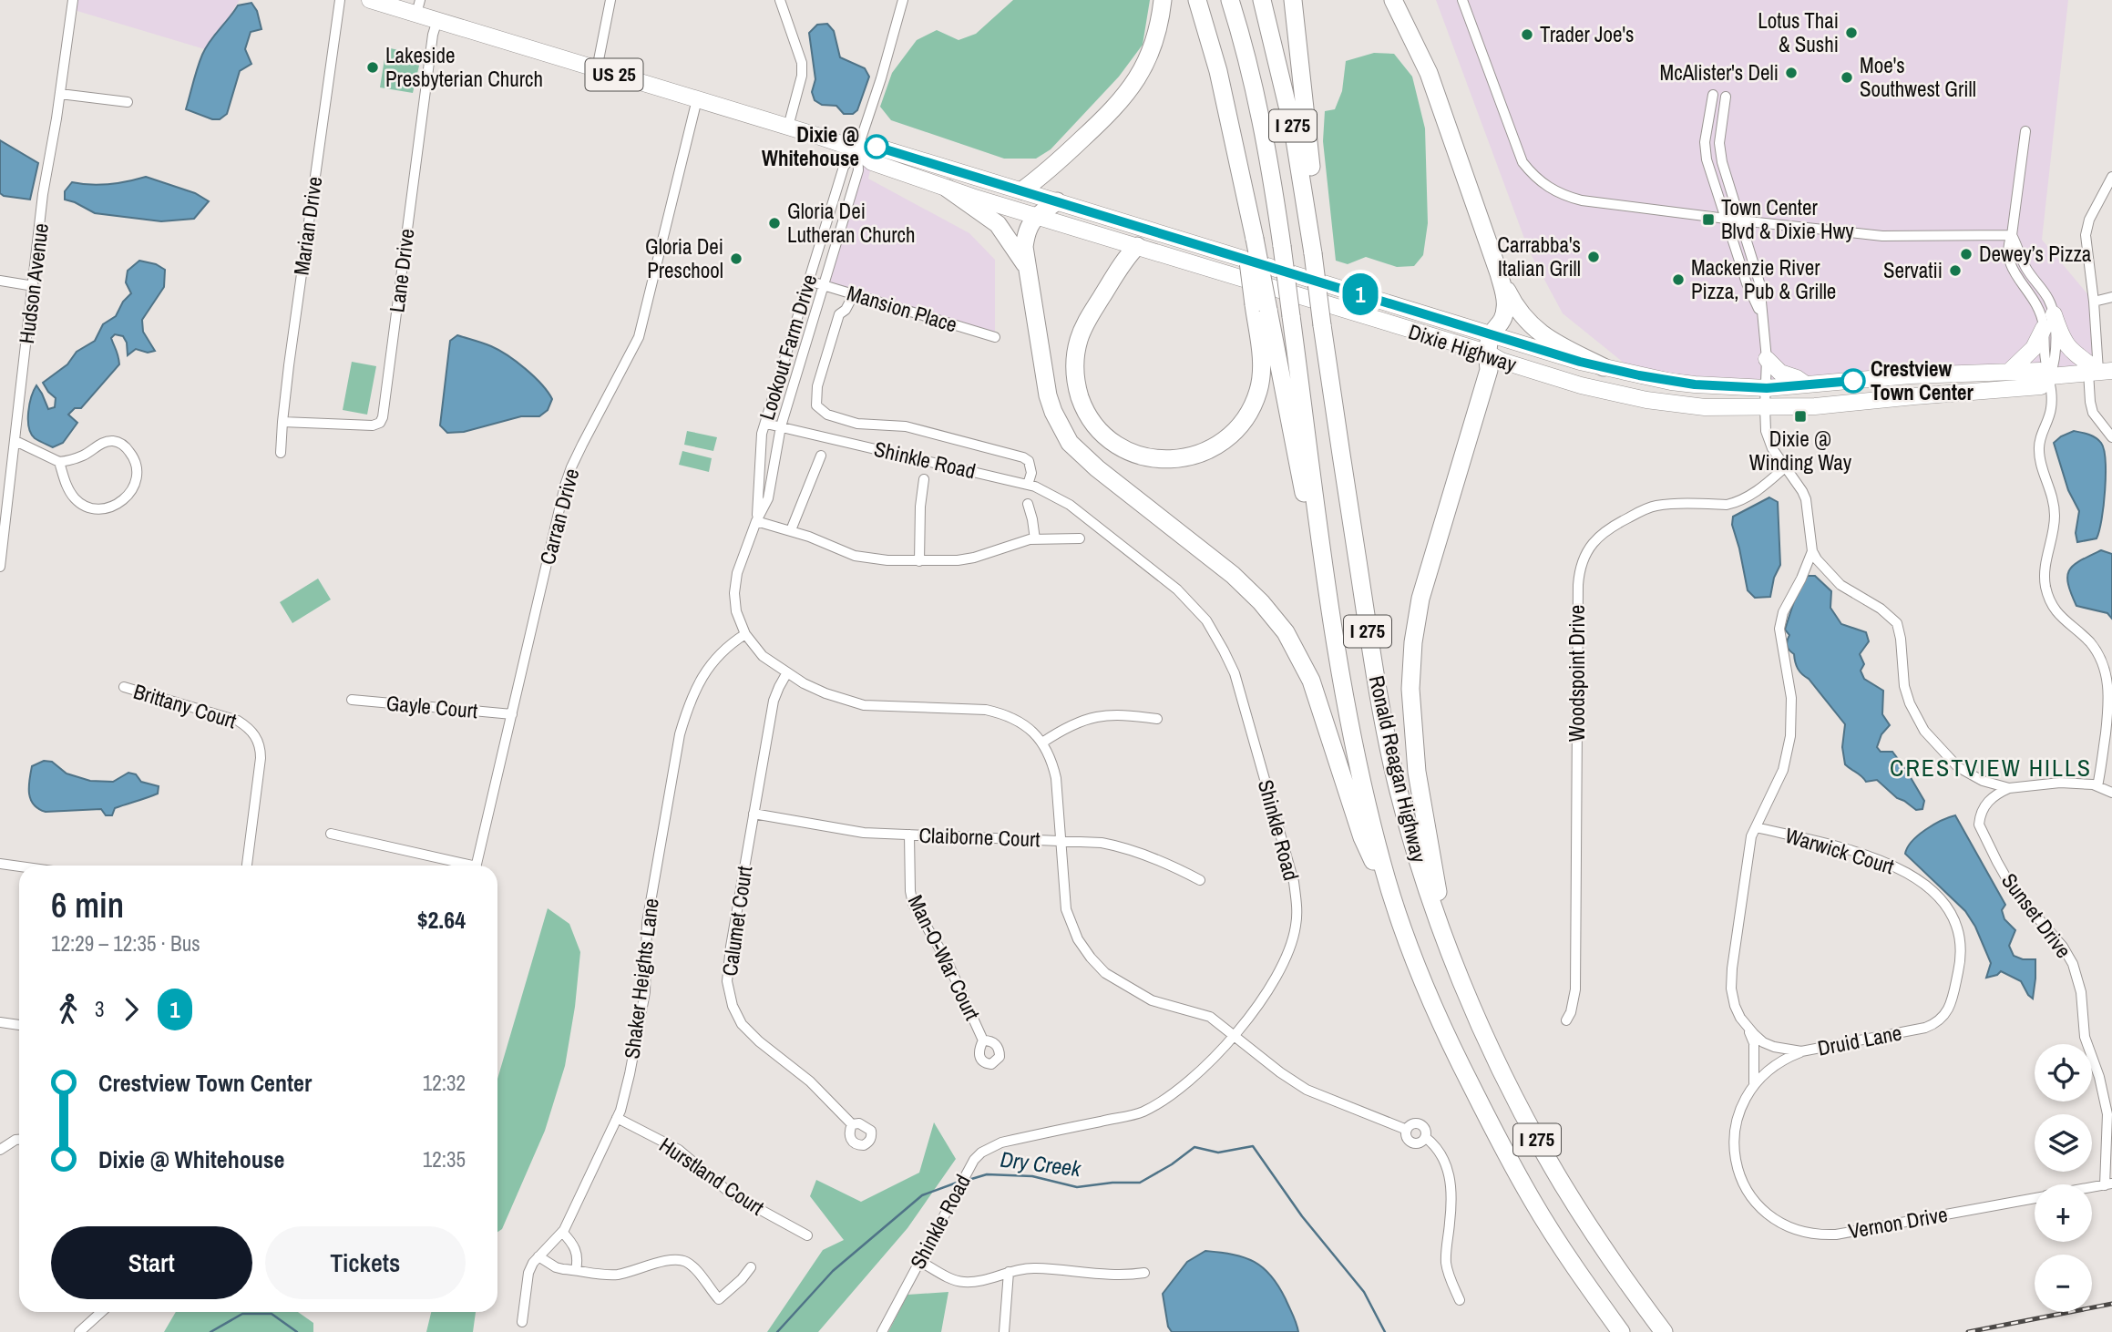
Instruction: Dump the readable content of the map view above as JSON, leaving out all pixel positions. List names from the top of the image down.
{
  "streets": {
    "highway": ["I 275", "Ronald Reagan Highway"],
    "main road": ["US 25", "Dixie Highway"],
    "street": [
      "Marian Drive",
      "Lane Drive",
      "Hudson Avenue",
      "Mansion Place",
      "Lookout Farm Drive",
      "Shinkle Road",
      "Carran Drive",
      "Woodspoint Drive",
      "Brittany Court",
      "Gayle Court",
      "Claiborne Court",
      "Warwick Court",
      "Sunset Drive",
      "Calumet Court",
      "Man-O-War Court",
      "Shaker Heights Lane",
      "Druid Lane",
      "Hurstland Court",
      "Vernon Drive"
    ]
  },
  "crossings": [
    ["Marian Drive", "Lane Drive"],
    ["Lane Drive", "Dixie Highway"],
    ["Mansion Place", "Lookout Farm Drive"],
    ["Lookout Farm Drive", "Dixie Highway"],
    ["Lookout Farm Drive", "Shinkle Road"],
    ["Lookout Farm Drive", "Claiborne Court"],
    ["Lookout Farm Drive", "Calumet Court"],
    ["Lookout Farm Drive", "Shaker Heights Lane"],
    ["Dixie Highway", "Carran Drive"],
    ["Carran Drive", "Gayle Court"],
    ["Claiborne Court", "Calumet Court"],
    ["Claiborne Court", "Man-O-War Court"],
    ["Warwick Court", "Druid Lane"],
    ["Sunset Drive", "Vernon Drive"],
    ["Shaker Heights Lane", "Hurstland Court"]
  ],
  "districts": ["CRESTVIEW HILLS"],
  "water": ["Dry Creek"],
  "places": {
    "other": [
      "Lotus Thai & Sushi",
      "Trader Joe's",
      "Lakeside Presbyterian Church",
      "McAlister's Deli",
      "Moe's Southwest Grill",
      "Dixie @ Whitehouse",
      "Gloria Dei Lutheran Church",
      "Dewey’s Pizza",
      "Carrabba's Italian Grill",
      "Gloria Dei Preschool",
      "Servatii",
      "Mackenzie River Pizza, Pub & Grille",
      "Crestview Town Center"
    ],
    "transit": ["Town Center Blvd & Dixie Hwy", "Dixie @ Winding Way"]
  },
  "lines": ["bus line 1"],
  "page": {
    "on_map": "1",
    "heading": ["6 min", "12:29 – 12:35 · Bus", "$2.64"],
    "legs": ["3", "1"],
    "map_buttons": ["+", "−"],
    "list": [
      {
        "name": "Crestview Town Center",
        "value": "12:32"
      },
      {
        "name": "Dixie @ Whitehouse",
        "value": "12:35"
      }
    ],
    "buttons": ["Start", "Tickets"]
  }
}
